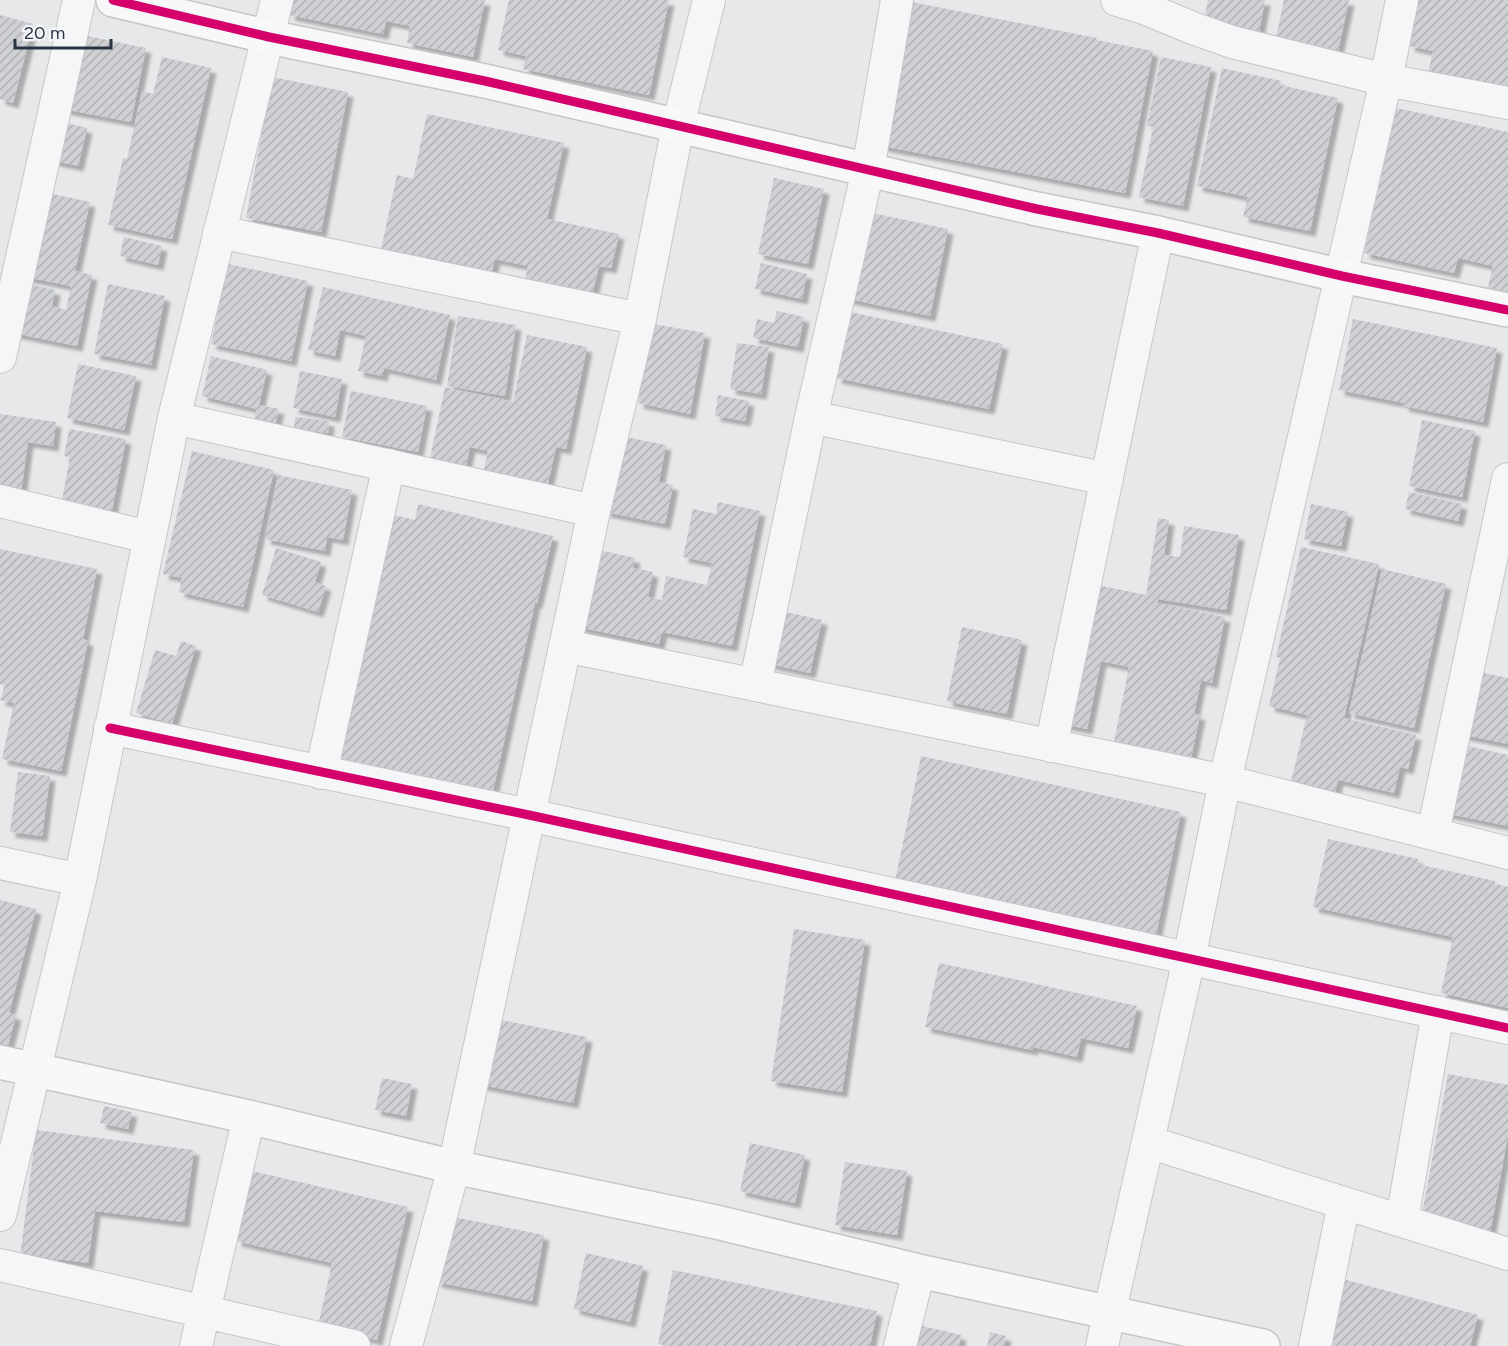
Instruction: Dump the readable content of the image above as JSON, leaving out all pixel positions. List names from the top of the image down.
{
  "scale_bar": "20 m"
}
